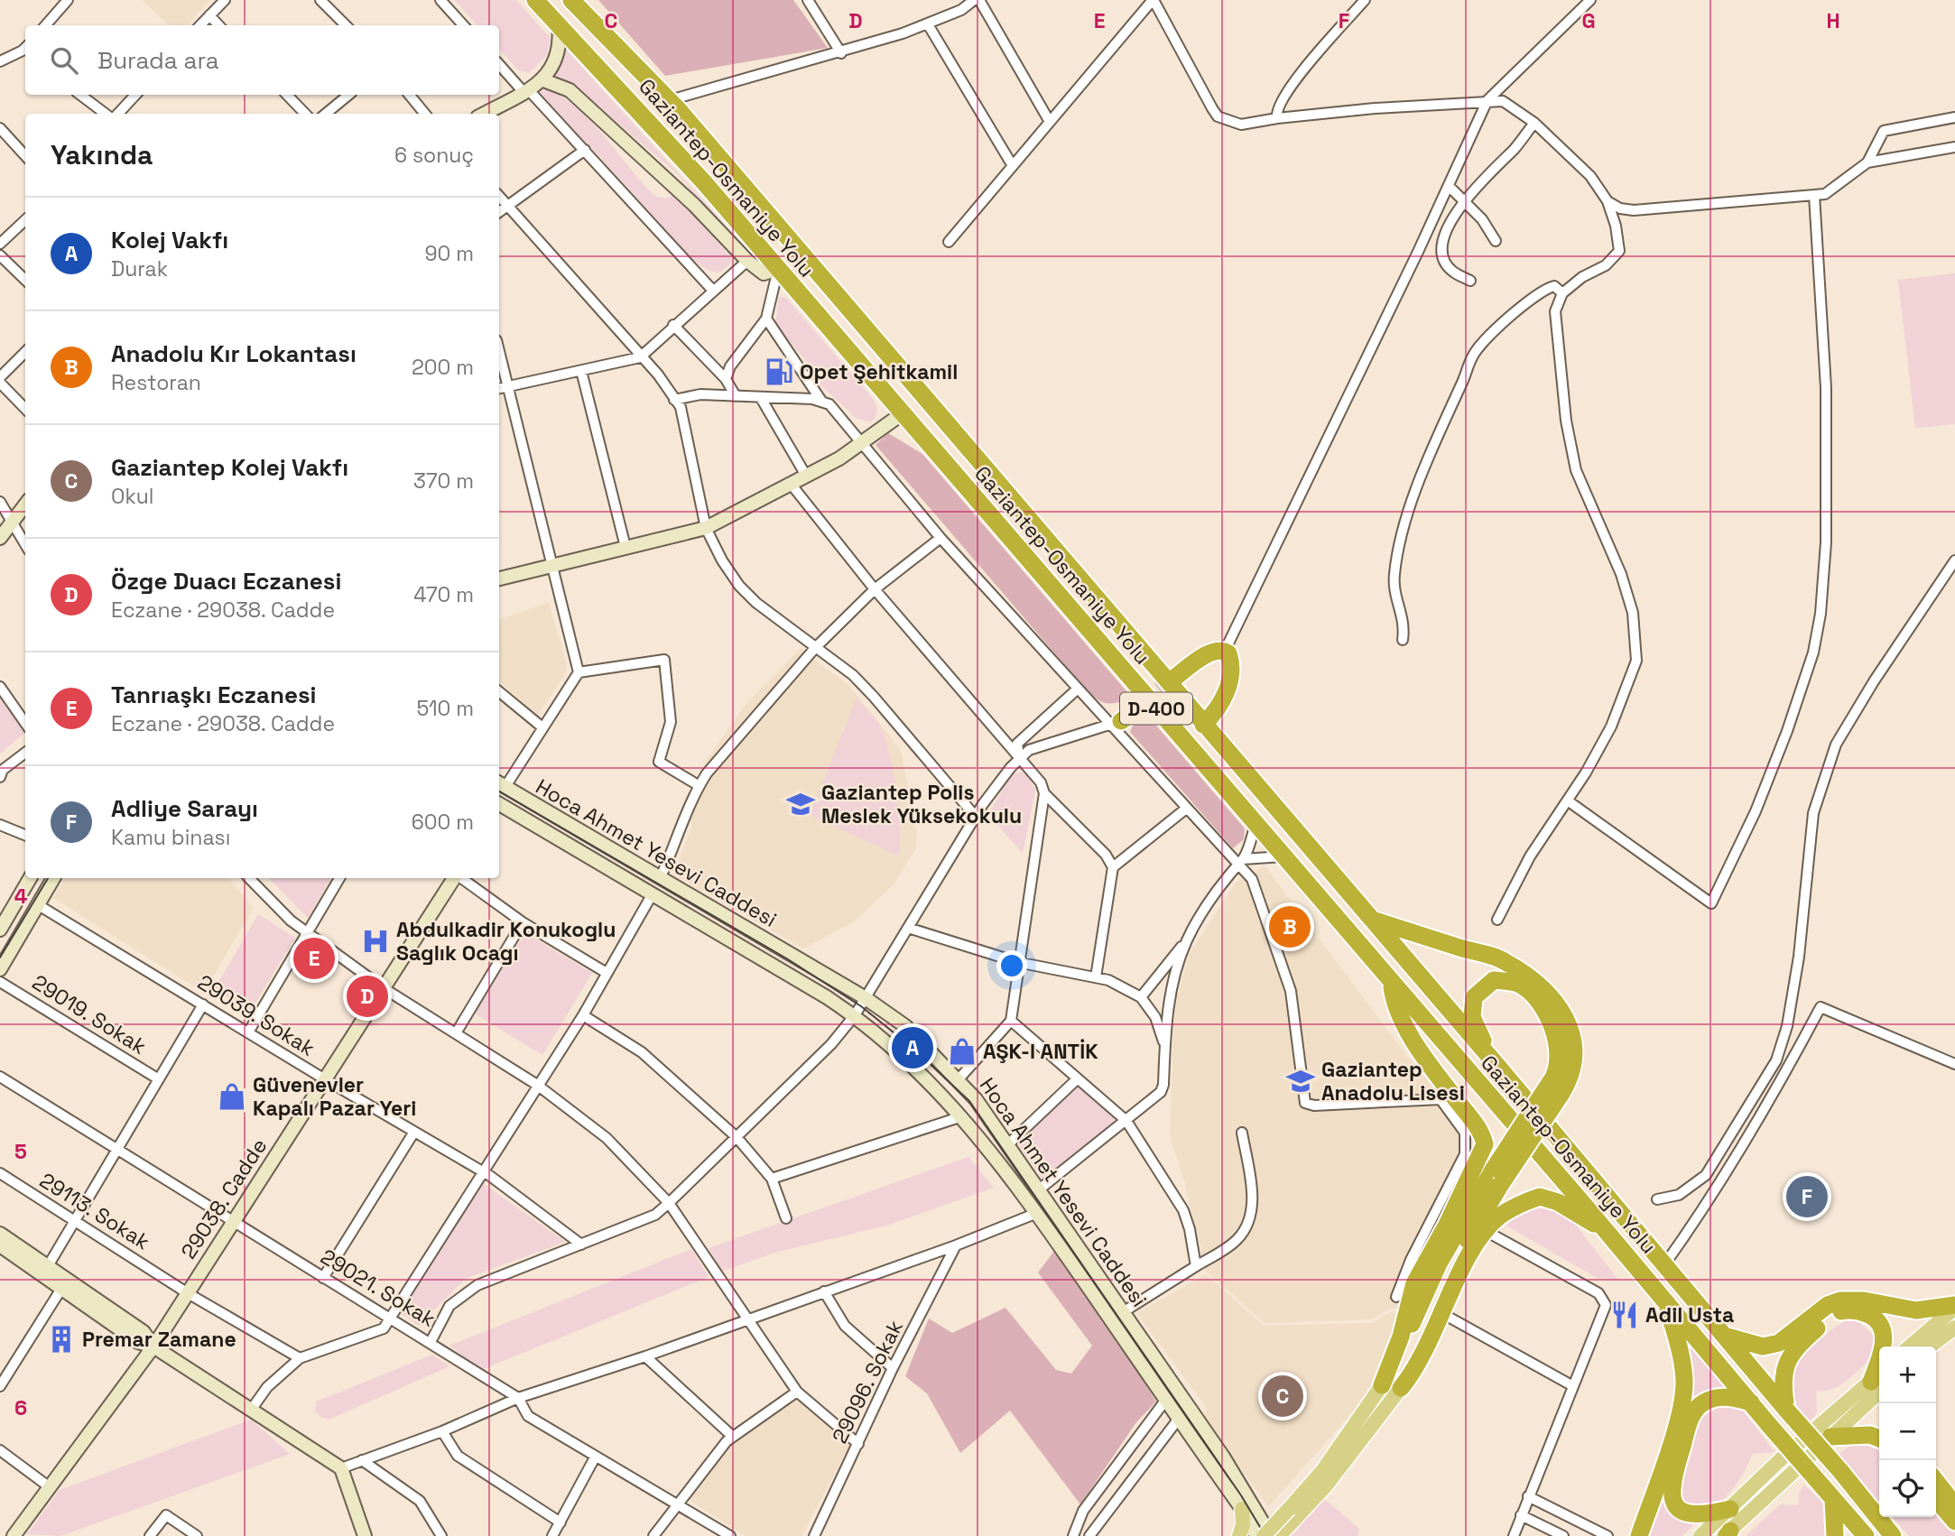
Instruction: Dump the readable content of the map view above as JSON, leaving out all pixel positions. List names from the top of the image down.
{
  "streets": {
    "highway": ["Gaziantep-Osmaniye Yolu", "D-400"],
    "street": [
      "Hoca Ahmet Yesevi Caddesi",
      "29019. Sokak",
      "29039. Sokak",
      "29038. Cadde",
      "29113. Sokak",
      "29021. Sokak",
      "29096. Sokak"
    ]
  },
  "crossings": [
    ["29039. Sokak", "29038. Cadde"],
    ["29038. Cadde", "29113. Sokak"],
    ["29038. Cadde", "29021. Sokak"]
  ],
  "places": {
    "fuel station": ["Opet Şehitkamil"],
    "school or university": ["Gaziantep Polis Meslek Yüksekokulu", "Gaziantep Anadolu Lisesi"],
    "hospital": ["Abdulkadir Konukoglu Saglık Ocagı"],
    "shop": ["AŞK-I ANTİK", "Güvenevler Kapalı Pazar Yeri"],
    "restaurant": ["Adil Usta"],
    "building": ["Premar Zamane"]
  },
  "page": {
    "search": "Burada ara",
    "heading": ["Yakında", "6 sonuç"],
    "list": [
      {
        "mark": "A",
        "name": "Kolej Vakfı",
        "note": "Durak",
        "value": "90 m"
      },
      {
        "mark": "B",
        "name": "Anadolu Kır Lokantası",
        "note": "Restoran",
        "value": "200 m"
      },
      {
        "mark": "C",
        "name": "Gaziantep Kolej Vakfı",
        "note": "Okul",
        "value": "370 m"
      },
      {
        "mark": "D",
        "name": "Özge Duacı Eczanesi",
        "note": "Eczane · 29038. Cadde",
        "value": "470 m"
      },
      {
        "mark": "E",
        "name": "Tanrıaşkı Eczanesi",
        "note": "Eczane · 29038. Cadde",
        "value": "510 m"
      },
      {
        "mark": "F",
        "name": "Adliye Sarayı",
        "note": "Kamu binası",
        "value": "600 m"
      }
    ],
    "pins": [
      "B",
      "E",
      "D",
      "A",
      "F",
      "C"
    ],
    "map_buttons": ["+", "−"]
  },
  "grid": {
    "columns": [
      "C",
      "D",
      "E",
      "F",
      "G",
      "H"
    ],
    "rows": ["4", "5", "6"]
  }
}
